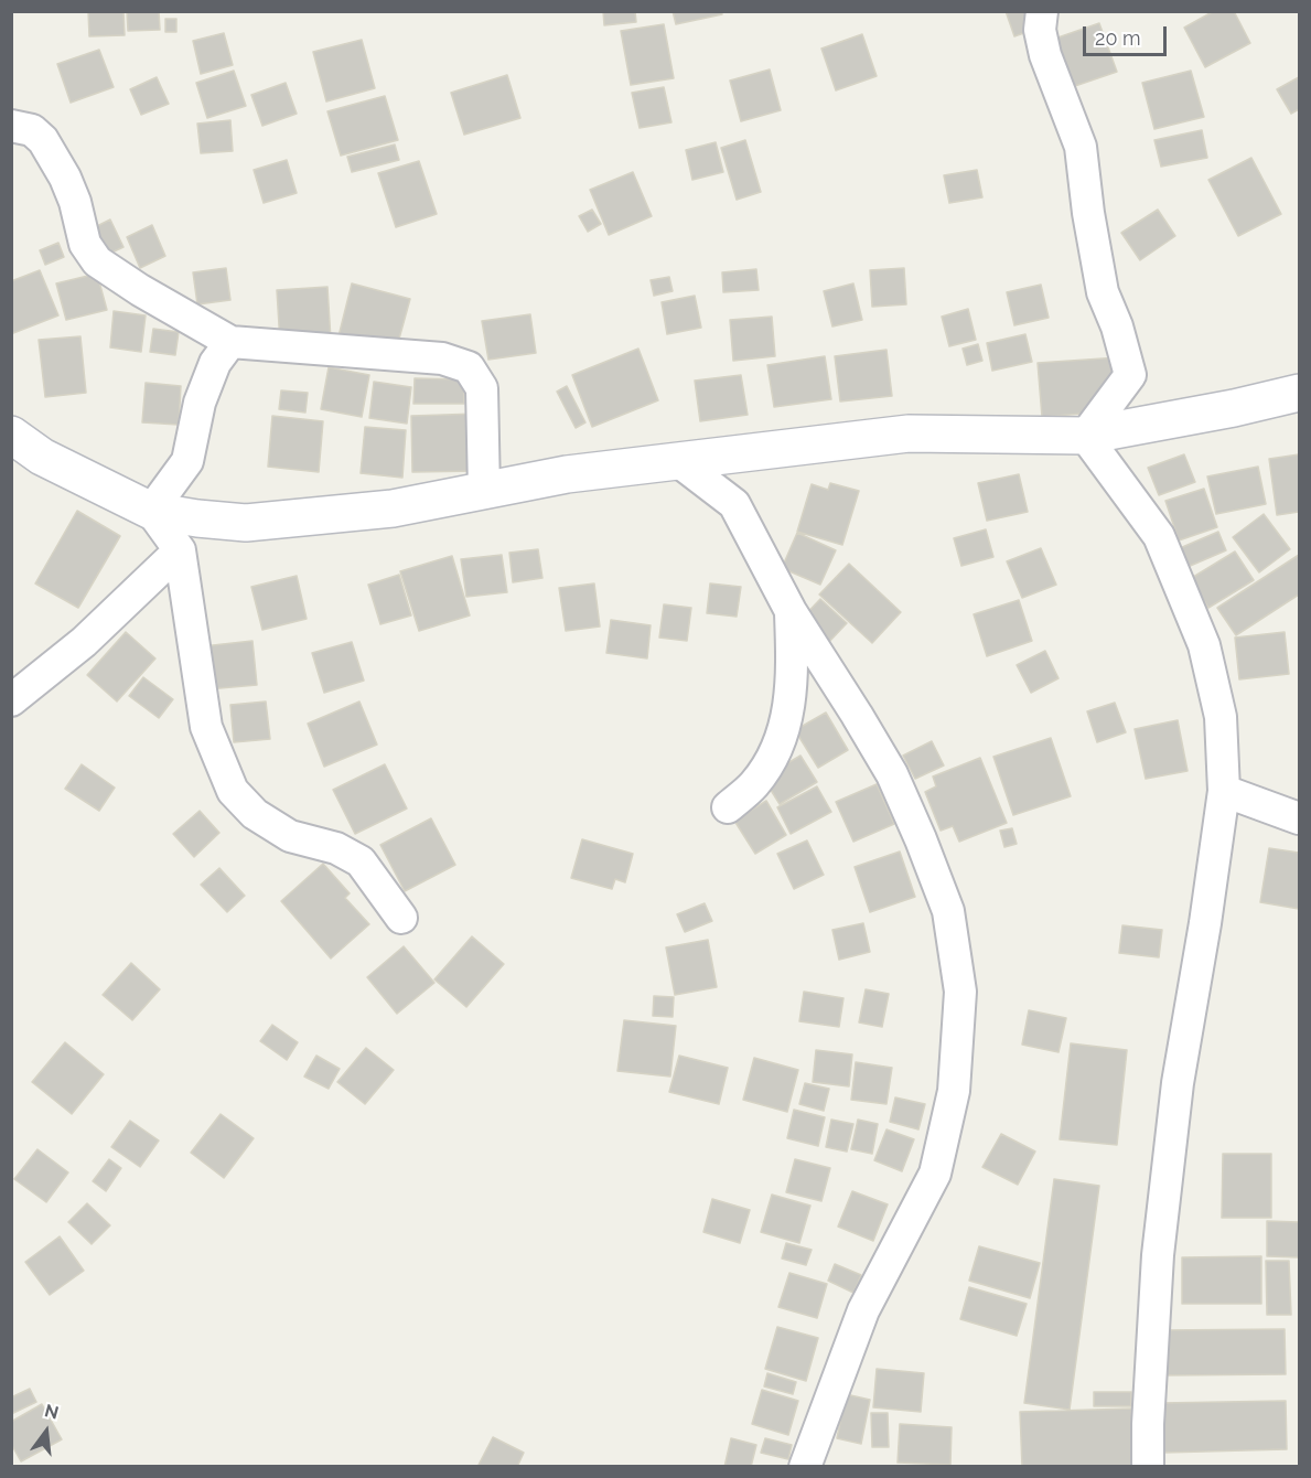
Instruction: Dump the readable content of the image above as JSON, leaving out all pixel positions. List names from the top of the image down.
{
  "scale_bar": "20 m",
  "north": "top"
}
